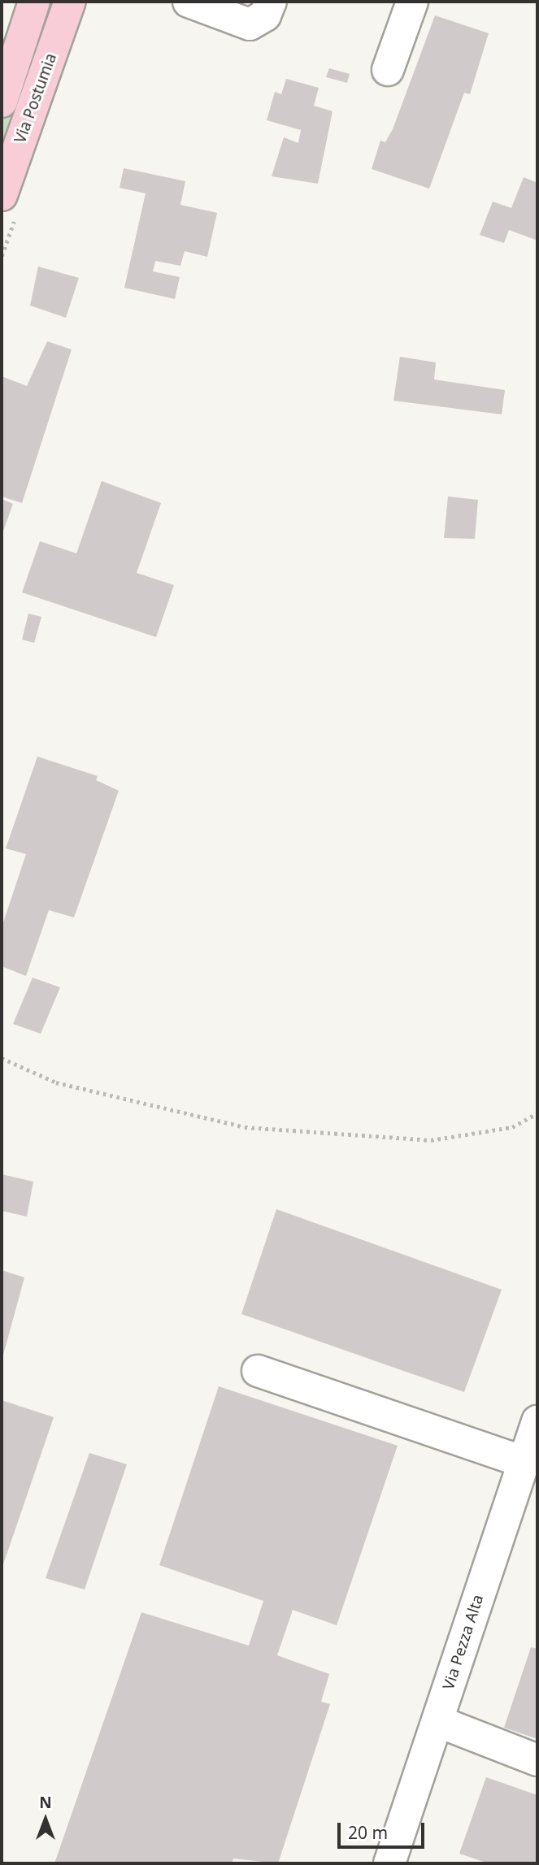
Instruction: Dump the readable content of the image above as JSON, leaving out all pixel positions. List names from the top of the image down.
{
  "streets": {
    "main road": ["Via Postumia"],
    "street": ["Via Pezza Alta"]
  },
  "scale_bar": "20 m",
  "north": "top"
}
